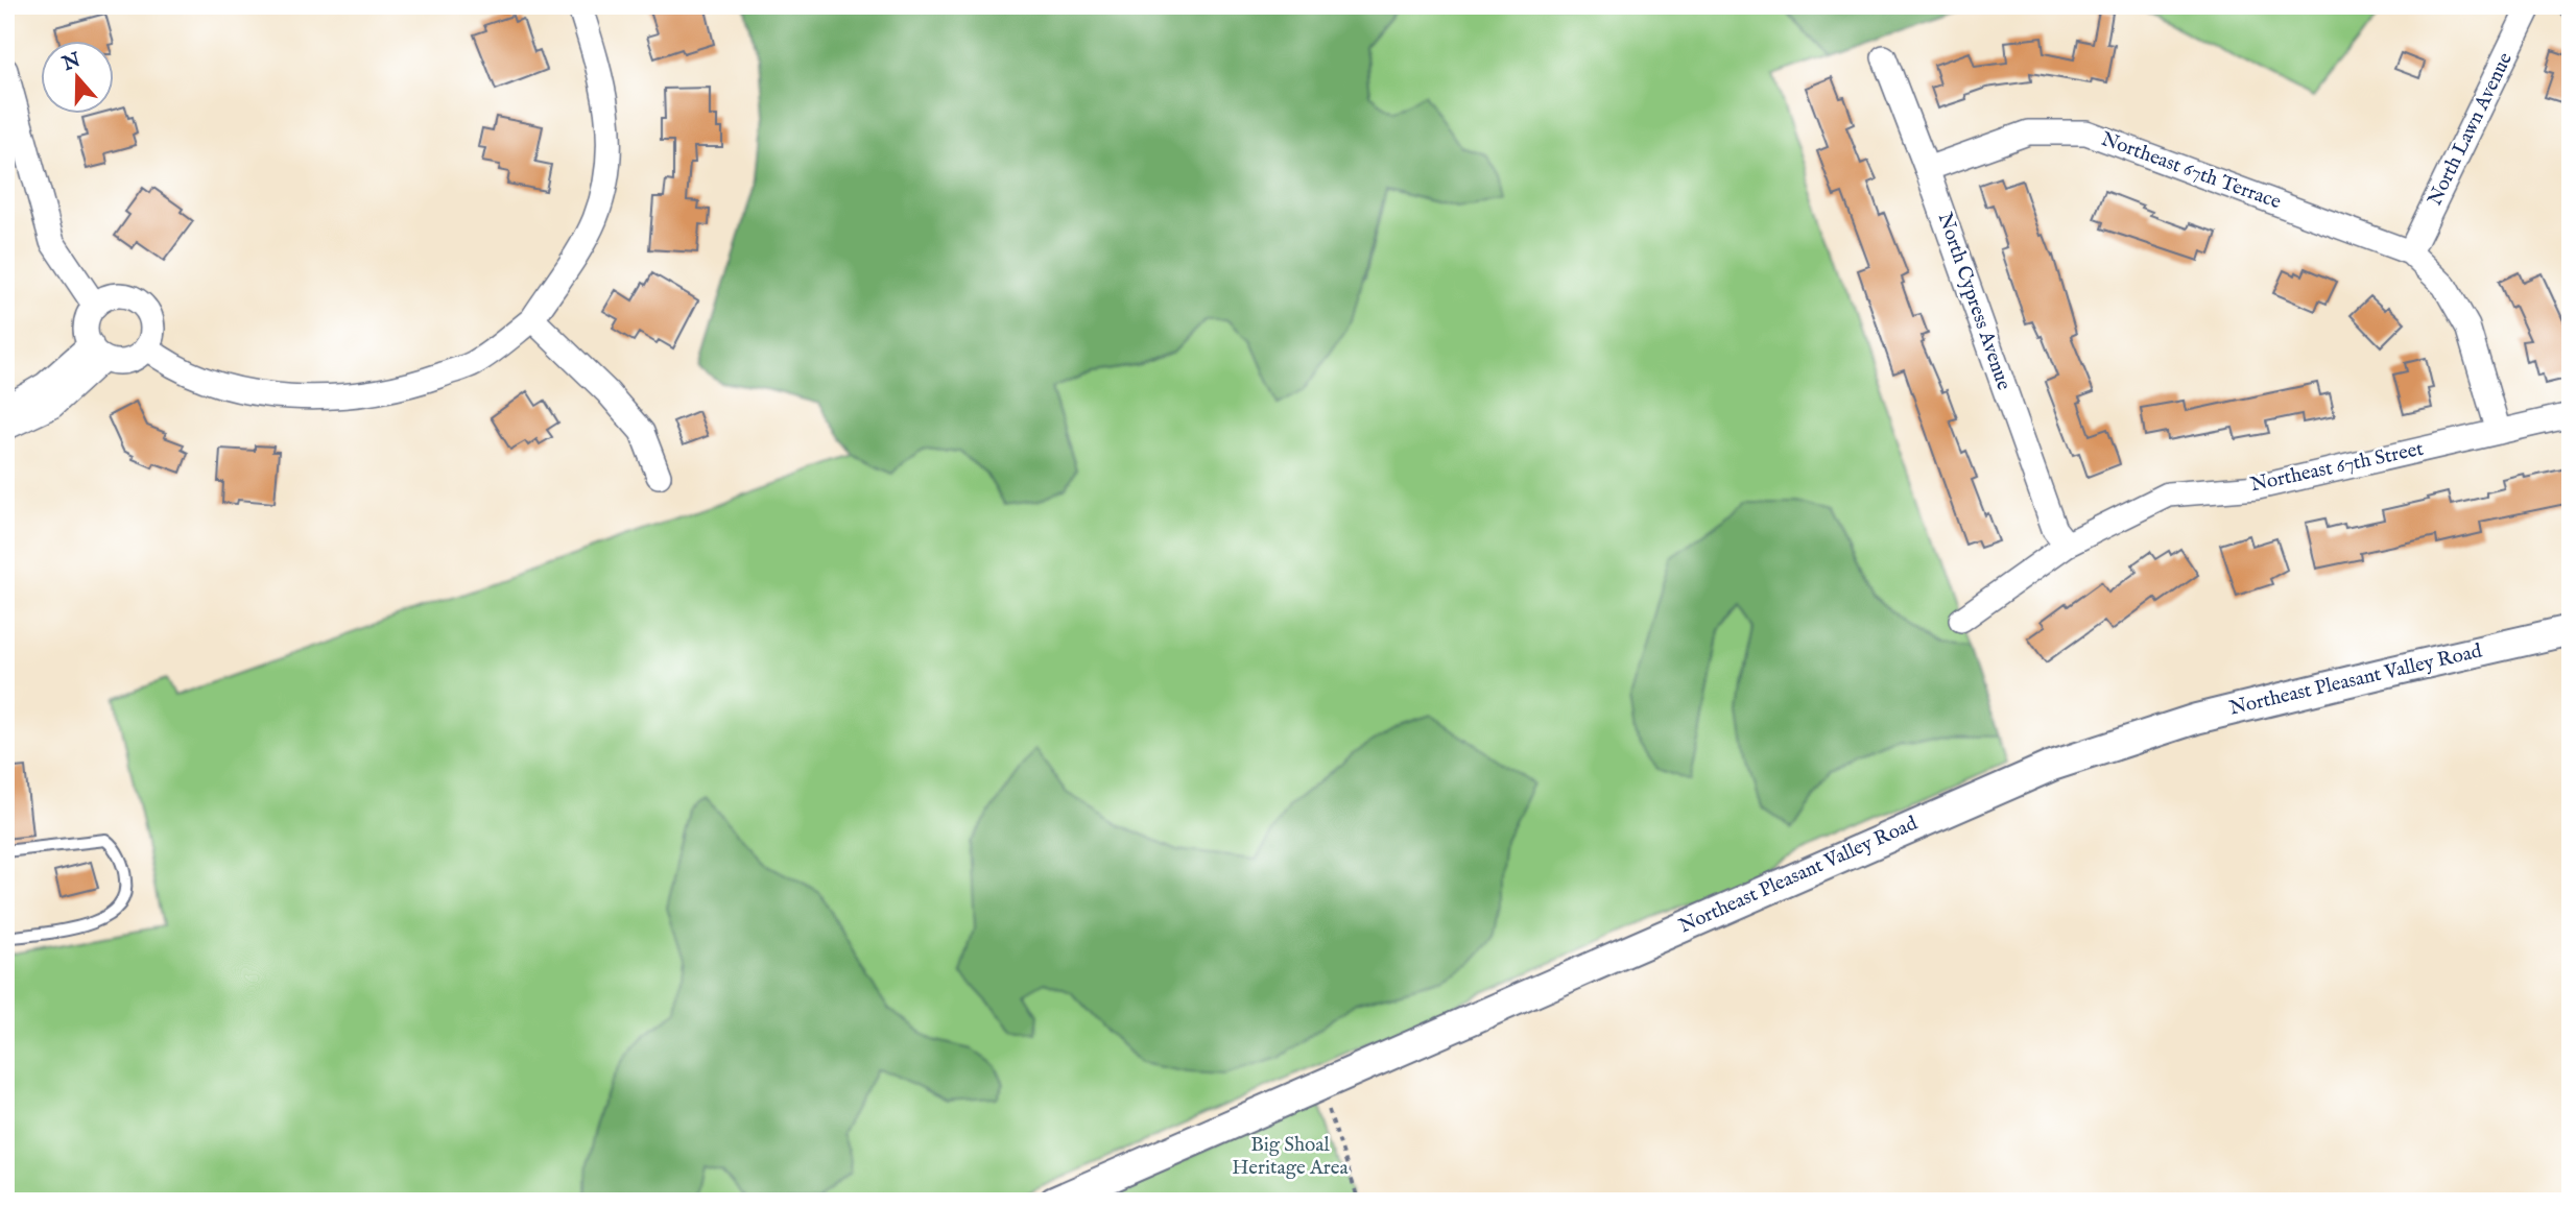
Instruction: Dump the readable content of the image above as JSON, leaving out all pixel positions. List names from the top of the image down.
{
  "streets": {
    "street": [
      "North Lawn Avenue",
      "Northeast 67th Terrace",
      "North Cypress Avenue",
      "Northeast 67th Street",
      "Northeast Pleasant Valley Road"
    ]
  },
  "crossings": [
    ["North Lawn Avenue", "Northeast 67th Terrace"],
    ["Northeast 67th Terrace", "North Cypress Avenue"],
    ["North Cypress Avenue", "Northeast 67th Street"]
  ],
  "parks": ["Big Shoal Heritage Area"],
  "north": "top"
}
